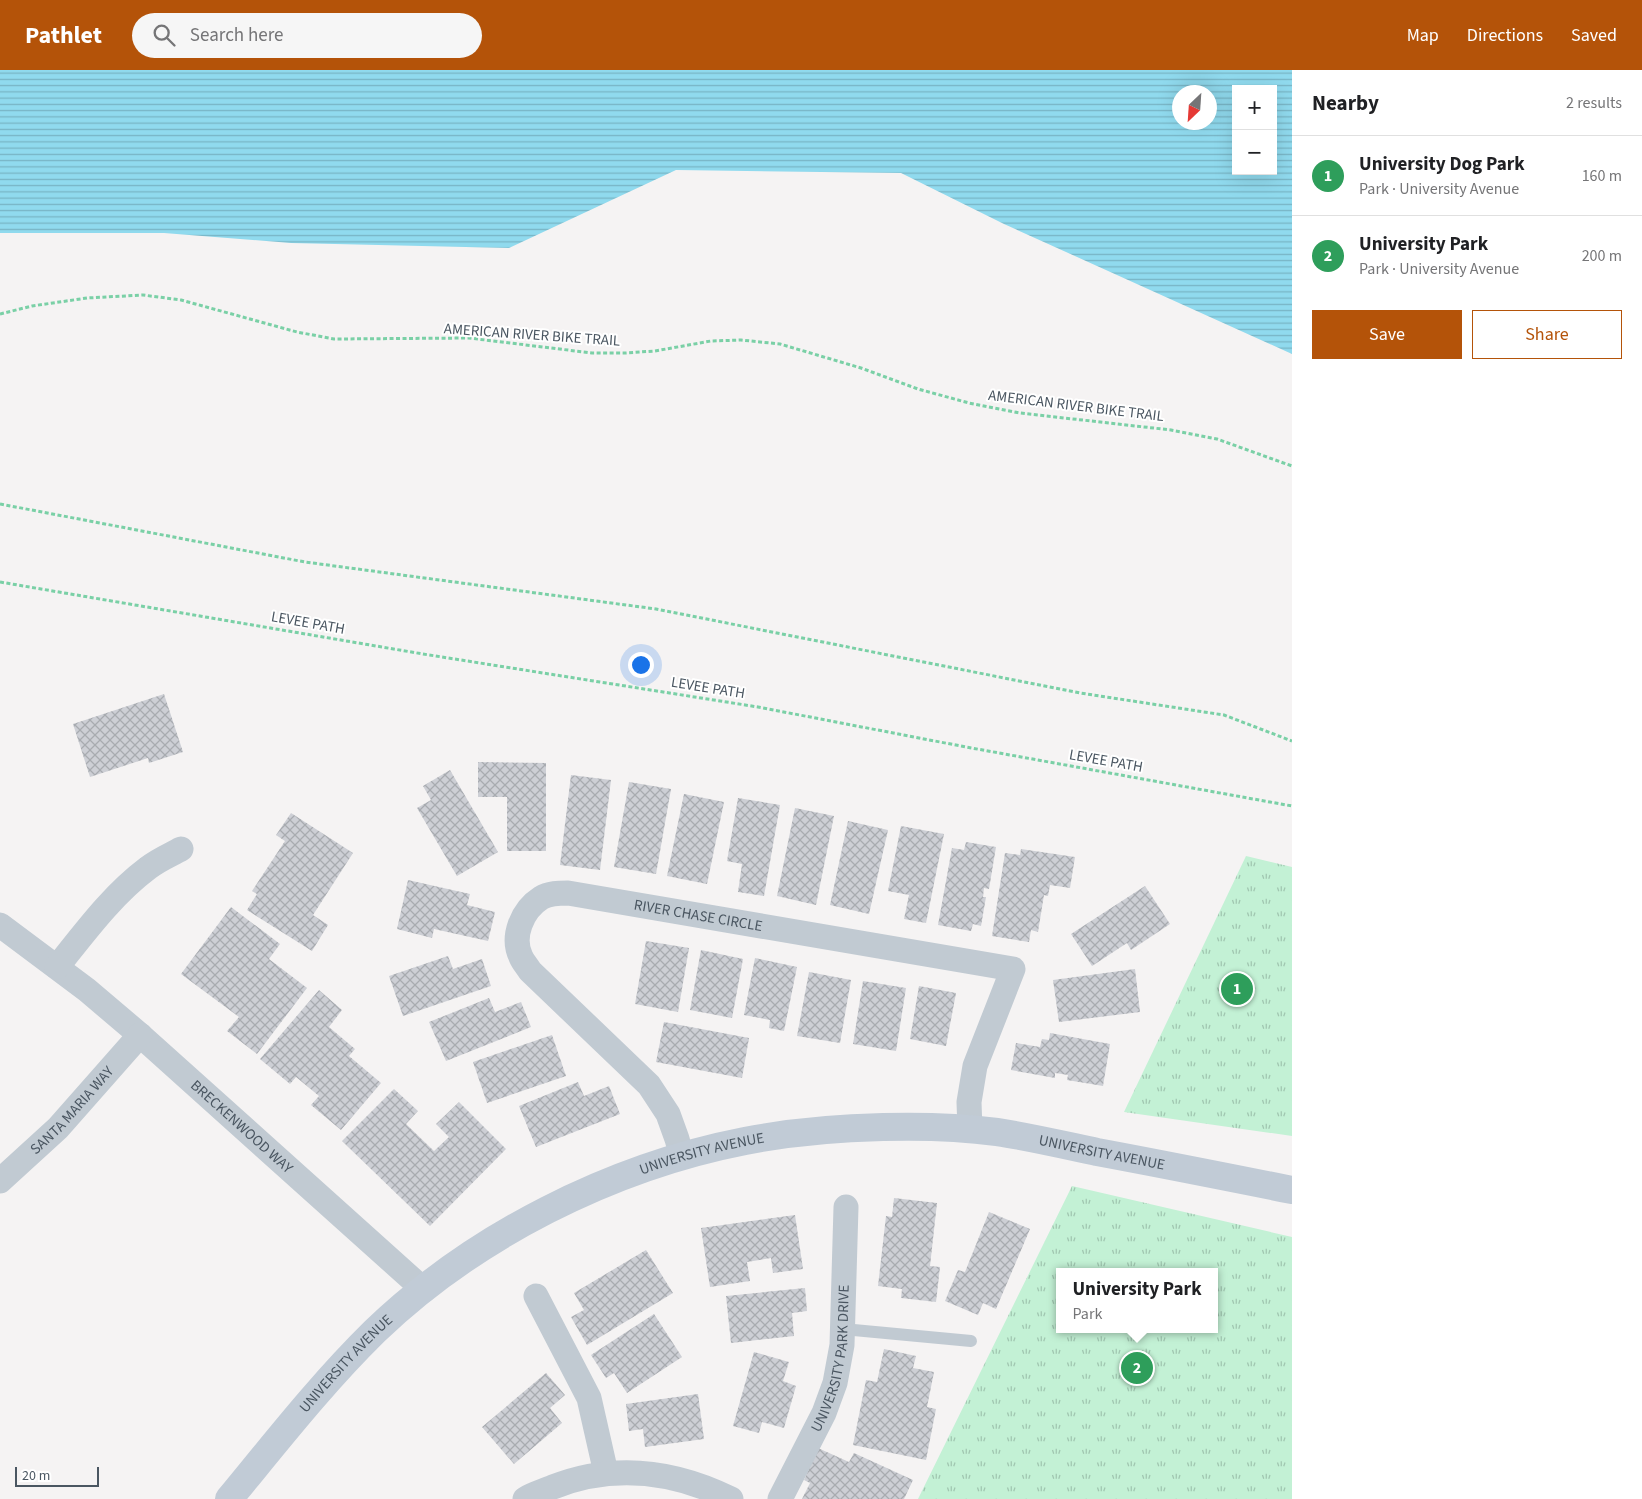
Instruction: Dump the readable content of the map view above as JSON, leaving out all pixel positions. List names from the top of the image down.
{
  "streets": {
    "street": [
      "RIVER CHASE CIRCLE",
      "SANTA MARIA WAY",
      "BRECKENWOOD WAY",
      "UNIVERSITY AVENUE",
      "UNIVERSITY PARK DRIVE"
    ],
    "path": ["AMERICAN RIVER BIKE TRAIL", "LEVEE PATH"]
  },
  "crossings": [
    ["RIVER CHASE CIRCLE", "UNIVERSITY AVENUE"],
    ["SANTA MARIA WAY", "BRECKENWOOD WAY"],
    ["BRECKENWOOD WAY", "UNIVERSITY AVENUE"]
  ],
  "scale_bar": "20 m",
  "north": "bottom left",
  "page": {
    "header": "Pathlet",
    "search": "Search here",
    "nav": ["Map", "Directions", "Saved"],
    "heading": ["Nearby", "2 results"],
    "map_buttons": ["+", "−"],
    "list": [
      {
        "mark": "1",
        "name": "University Dog Park",
        "note": "Park · University Avenue",
        "value": "160 m"
      },
      {
        "mark": "2",
        "name": "University Park",
        "note": "Park · University Avenue",
        "value": "200 m"
      }
    ],
    "buttons": ["Save", "Share"],
    "pins": ["1", "2"],
    "popup": ["University Park", "Park"],
    "scale": "20 m"
  }
}
